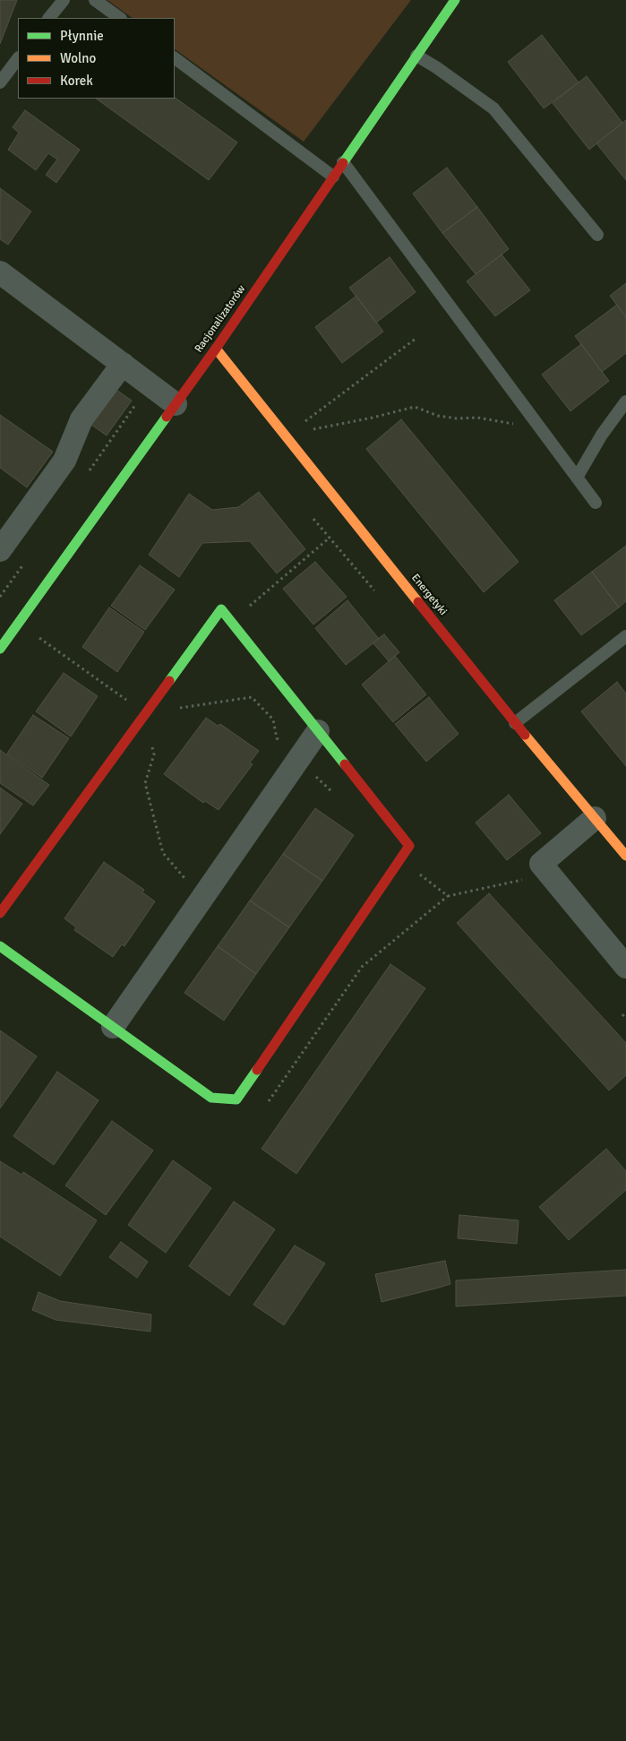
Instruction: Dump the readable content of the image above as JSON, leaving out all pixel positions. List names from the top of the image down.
{
  "streets": {
    "street": ["Racjonalizatorów", "Energetyki"]
  },
  "crossings": [
    ["Racjonalizatorów", "Energetyki"]
  ],
  "legend": ["Płynnie", "Wolno", "Korek"]
}
